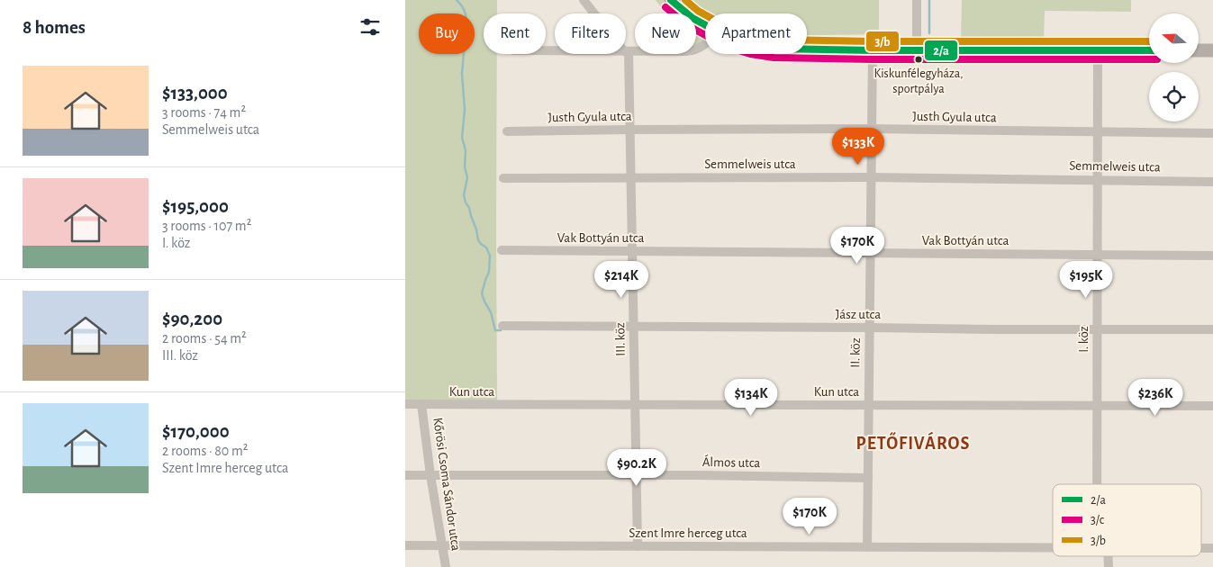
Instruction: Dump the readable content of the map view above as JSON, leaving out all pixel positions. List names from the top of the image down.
{
  "streets": {
    "street": [
      "Justh Gyula utca",
      "Semmelweis utca",
      "Vak Bottyán utca",
      "Jász utca",
      "III. köz",
      "I. köz",
      "II. köz",
      "Kun utca",
      "Álmos utca",
      "Kőrösi Csoma Sándor utca",
      "Szent Imre herceg utca"
    ]
  },
  "crossings": [
    ["Justh Gyula utca", "III. köz"],
    ["Justh Gyula utca", "I. köz"],
    ["Justh Gyula utca", "II. köz"],
    ["Semmelweis utca", "III. köz"],
    ["Semmelweis utca", "I. köz"],
    ["Semmelweis utca", "II. köz"],
    ["Vak Bottyán utca", "III. köz"],
    ["Vak Bottyán utca", "I. köz"],
    ["Vak Bottyán utca", "II. köz"],
    ["Jász utca", "III. köz"],
    ["Jász utca", "I. köz"],
    ["Jász utca", "II. köz"],
    ["III. köz", "Kun utca"],
    ["III. köz", "Álmos utca"],
    ["III. köz", "Szent Imre herceg utca"],
    ["I. köz", "Kun utca"],
    ["II. köz", "Kun utca"],
    ["II. köz", "Álmos utca"],
    ["II. köz", "Szent Imre herceg utca"],
    ["Kun utca", "Kőrösi Csoma Sándor utca"],
    ["Álmos utca", "Kőrösi Csoma Sándor utca"],
    ["Kőrösi Csoma Sándor utca", "Szent Imre herceg utca"]
  ],
  "districts": ["PETŐFIVÁROS"],
  "places": ["Kiskunfélegyháza, sportpálya"],
  "lines": ["transit line 2/a", "transit line 3/b", "transit line 3/c"],
  "legend": ["2/a", "3/c", "3/b"],
  "north": "left",
  "page": {
    "heading": "8 homes",
    "chip": [
      "Buy",
      "Rent",
      "Filters",
      "New",
      "Apartment"
    ],
    "list": [
      {
        "name": "$133,000",
        "note": "3 rooms · 74 m² · Semmelweis utca"
      },
      {
        "name": "$195,000",
        "note": "3 rooms · 107 m² · I. köz"
      },
      {
        "name": "$90,200",
        "note": "2 rooms · 54 m² · III. köz"
      },
      {
        "name": "$170,000",
        "note": "2 rooms · 80 m² · Szent Imre herceg utca"
      }
    ],
    "price": [
      "$133K",
      "$170K",
      "$214K",
      "$195K",
      "$134K",
      "$236K",
      "$90.2K",
      "$170K"
    ]
  }
}
